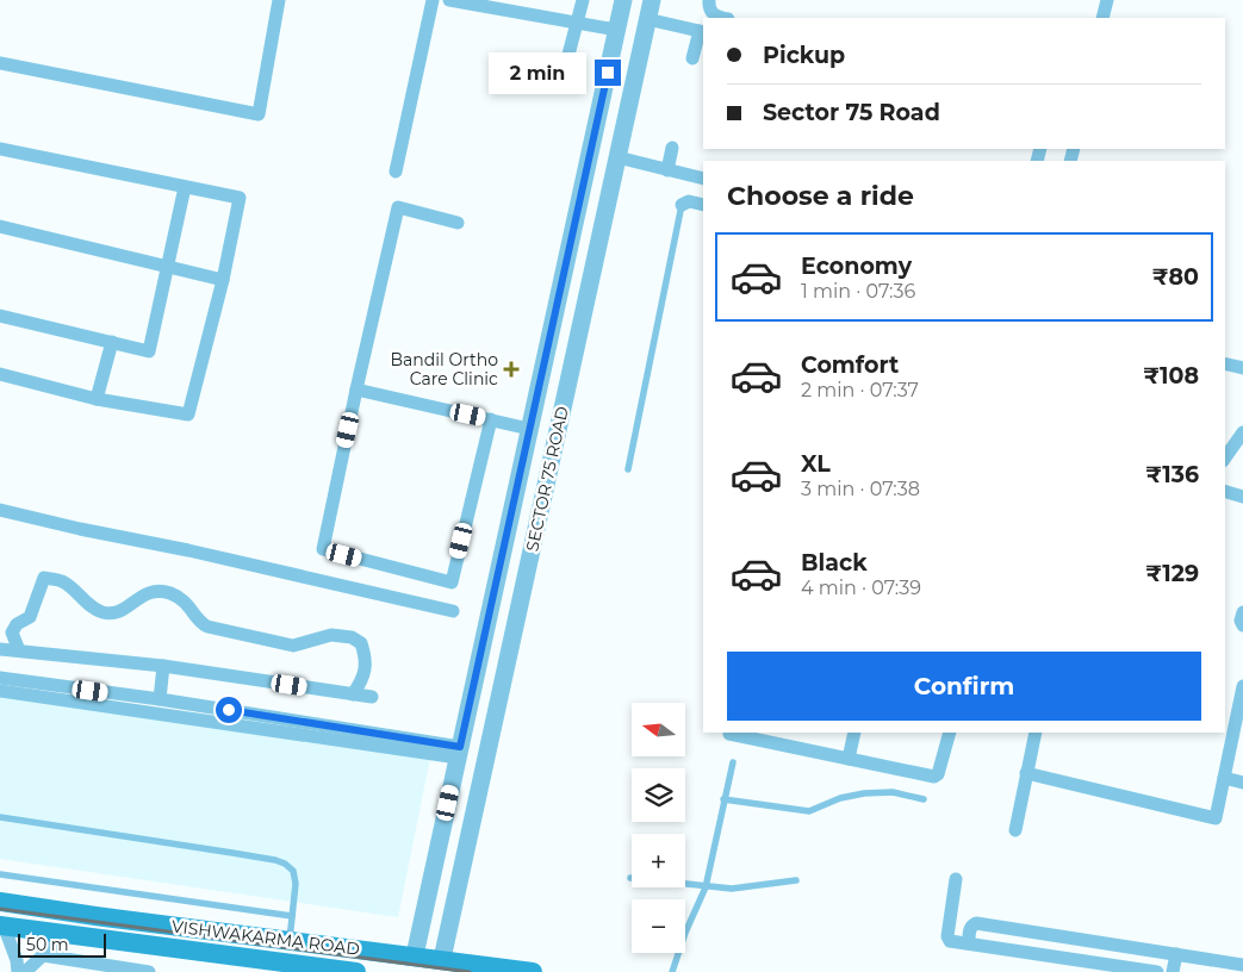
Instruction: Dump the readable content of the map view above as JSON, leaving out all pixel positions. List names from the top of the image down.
{
  "streets": {
    "main road": ["VISHWAKARMA ROAD"],
    "street": ["SECTOR 75 ROAD"]
  },
  "crossings": [
    ["SECTOR 75 ROAD", "VISHWAKARMA ROAD"]
  ],
  "places": {
    "health": ["Bandil Ortho Care Clinic"]
  },
  "scale_bar": "50 m",
  "north": "left",
  "page": {
    "banner": ["Pickup", "Sector 75 Road"],
    "bubble": "2 min",
    "heading": "Choose a ride",
    "list": [
      {
        "name": "Economy",
        "note": "1 min · 07:36",
        "value": "₹80"
      },
      {
        "name": "Comfort",
        "note": "2 min · 07:37",
        "value": "₹108"
      },
      {
        "name": "XL",
        "note": "3 min · 07:38",
        "value": "₹136"
      },
      {
        "name": "Black",
        "note": "4 min · 07:39",
        "value": "₹129"
      }
    ],
    "buttons": "Confirm",
    "map_buttons": ["+", "−"],
    "scale": "50 m"
  }
}
